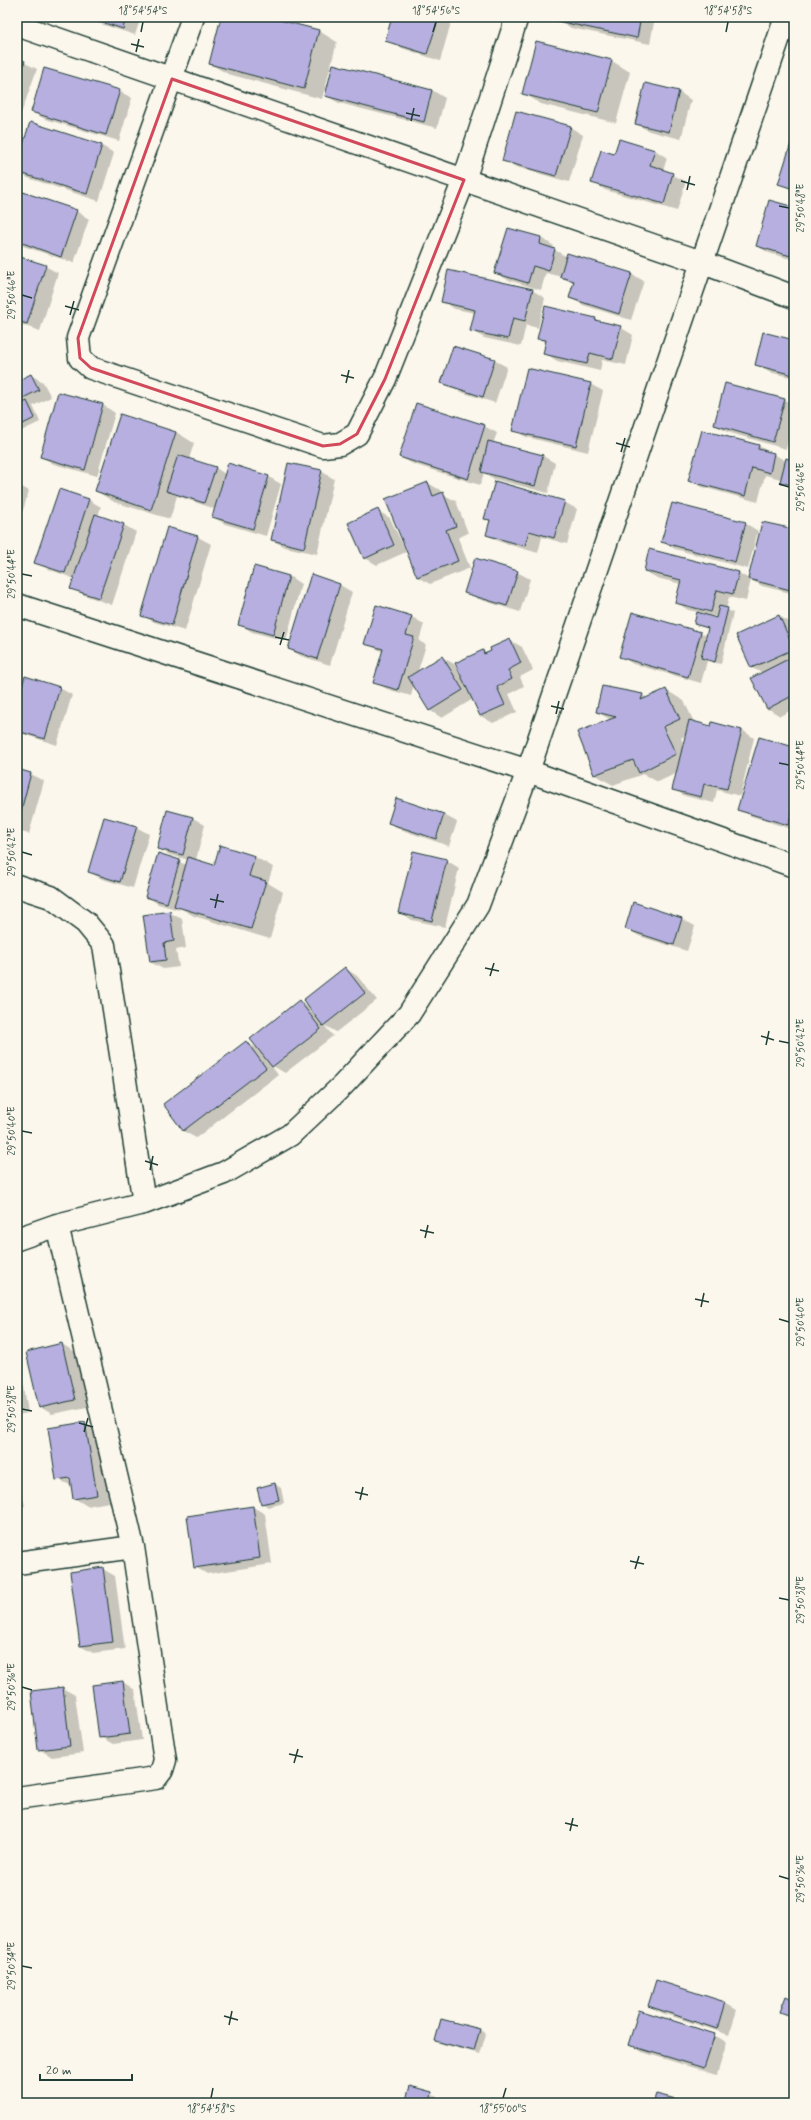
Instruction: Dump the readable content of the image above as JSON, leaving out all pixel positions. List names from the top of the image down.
{
  "scale_bar": "20 m",
  "coordinates": [
    "18°54'54\"S",
    "18°54'56\"S",
    "18°54'58\"S",
    "29°50'48\"E",
    "29°50'46\"E",
    "29°50'44\"E",
    "29°50'42\"E",
    "29°50'40\"E",
    "29°50'38\"E",
    "29°50'36\"E",
    "29°50'34\"E",
    "18°55'00\"S"
  ]
}
